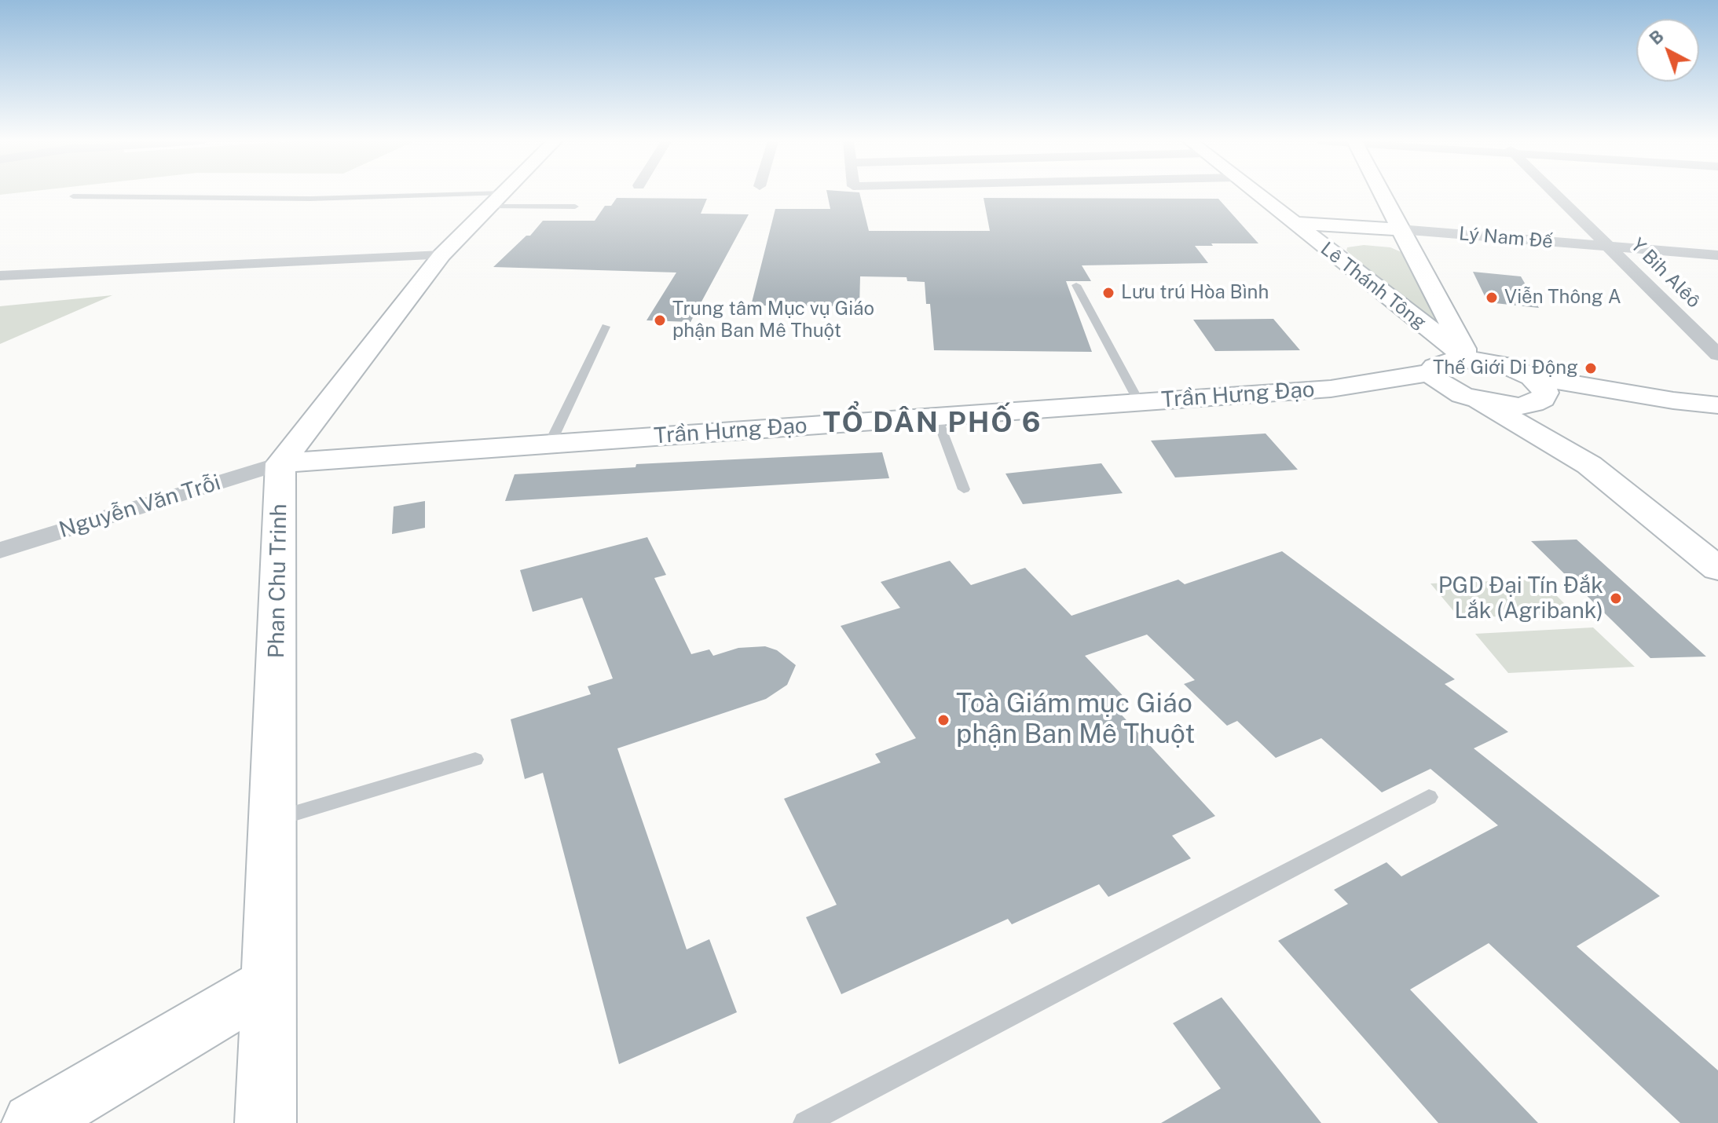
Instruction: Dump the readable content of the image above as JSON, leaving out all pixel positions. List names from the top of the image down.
{
  "streets": {
    "main road": [
      "Lý Nam Đế",
      "Lê Thánh Tông",
      "Trần Hưng Đạo",
      "Phan Chu Trinh"
    ],
    "street": ["Y Bih Alêô", "Nguyễn Văn Trỗi"]
  },
  "crossings": [
    ["Lý Nam Đế", "Y Bih Alêô"],
    ["Lý Nam Đế", "Lê Thánh Tông"],
    ["Lê Thánh Tông", "Trần Hưng Đạo"],
    ["Trần Hưng Đạo", "Nguyễn Văn Trỗi"],
    ["Trần Hưng Đạo", "Phan Chu Trinh"],
    ["Nguyễn Văn Trỗi", "Phan Chu Trinh"]
  ],
  "districts": ["TỔ DÂN PHỐ 6"],
  "places": [
    "Lưu trú Hòa Bình",
    "Viễn Thông A",
    "Trung tâm Mục vụ Giáo phận Ban Mê Thuột",
    "Thế Giới Di Động",
    "PGD Đại Tín Đắk Lắk (Agribank)",
    "Toà Giám mục Giáo phận Ban Mê Thuột"
  ],
  "north": "top left"
}
